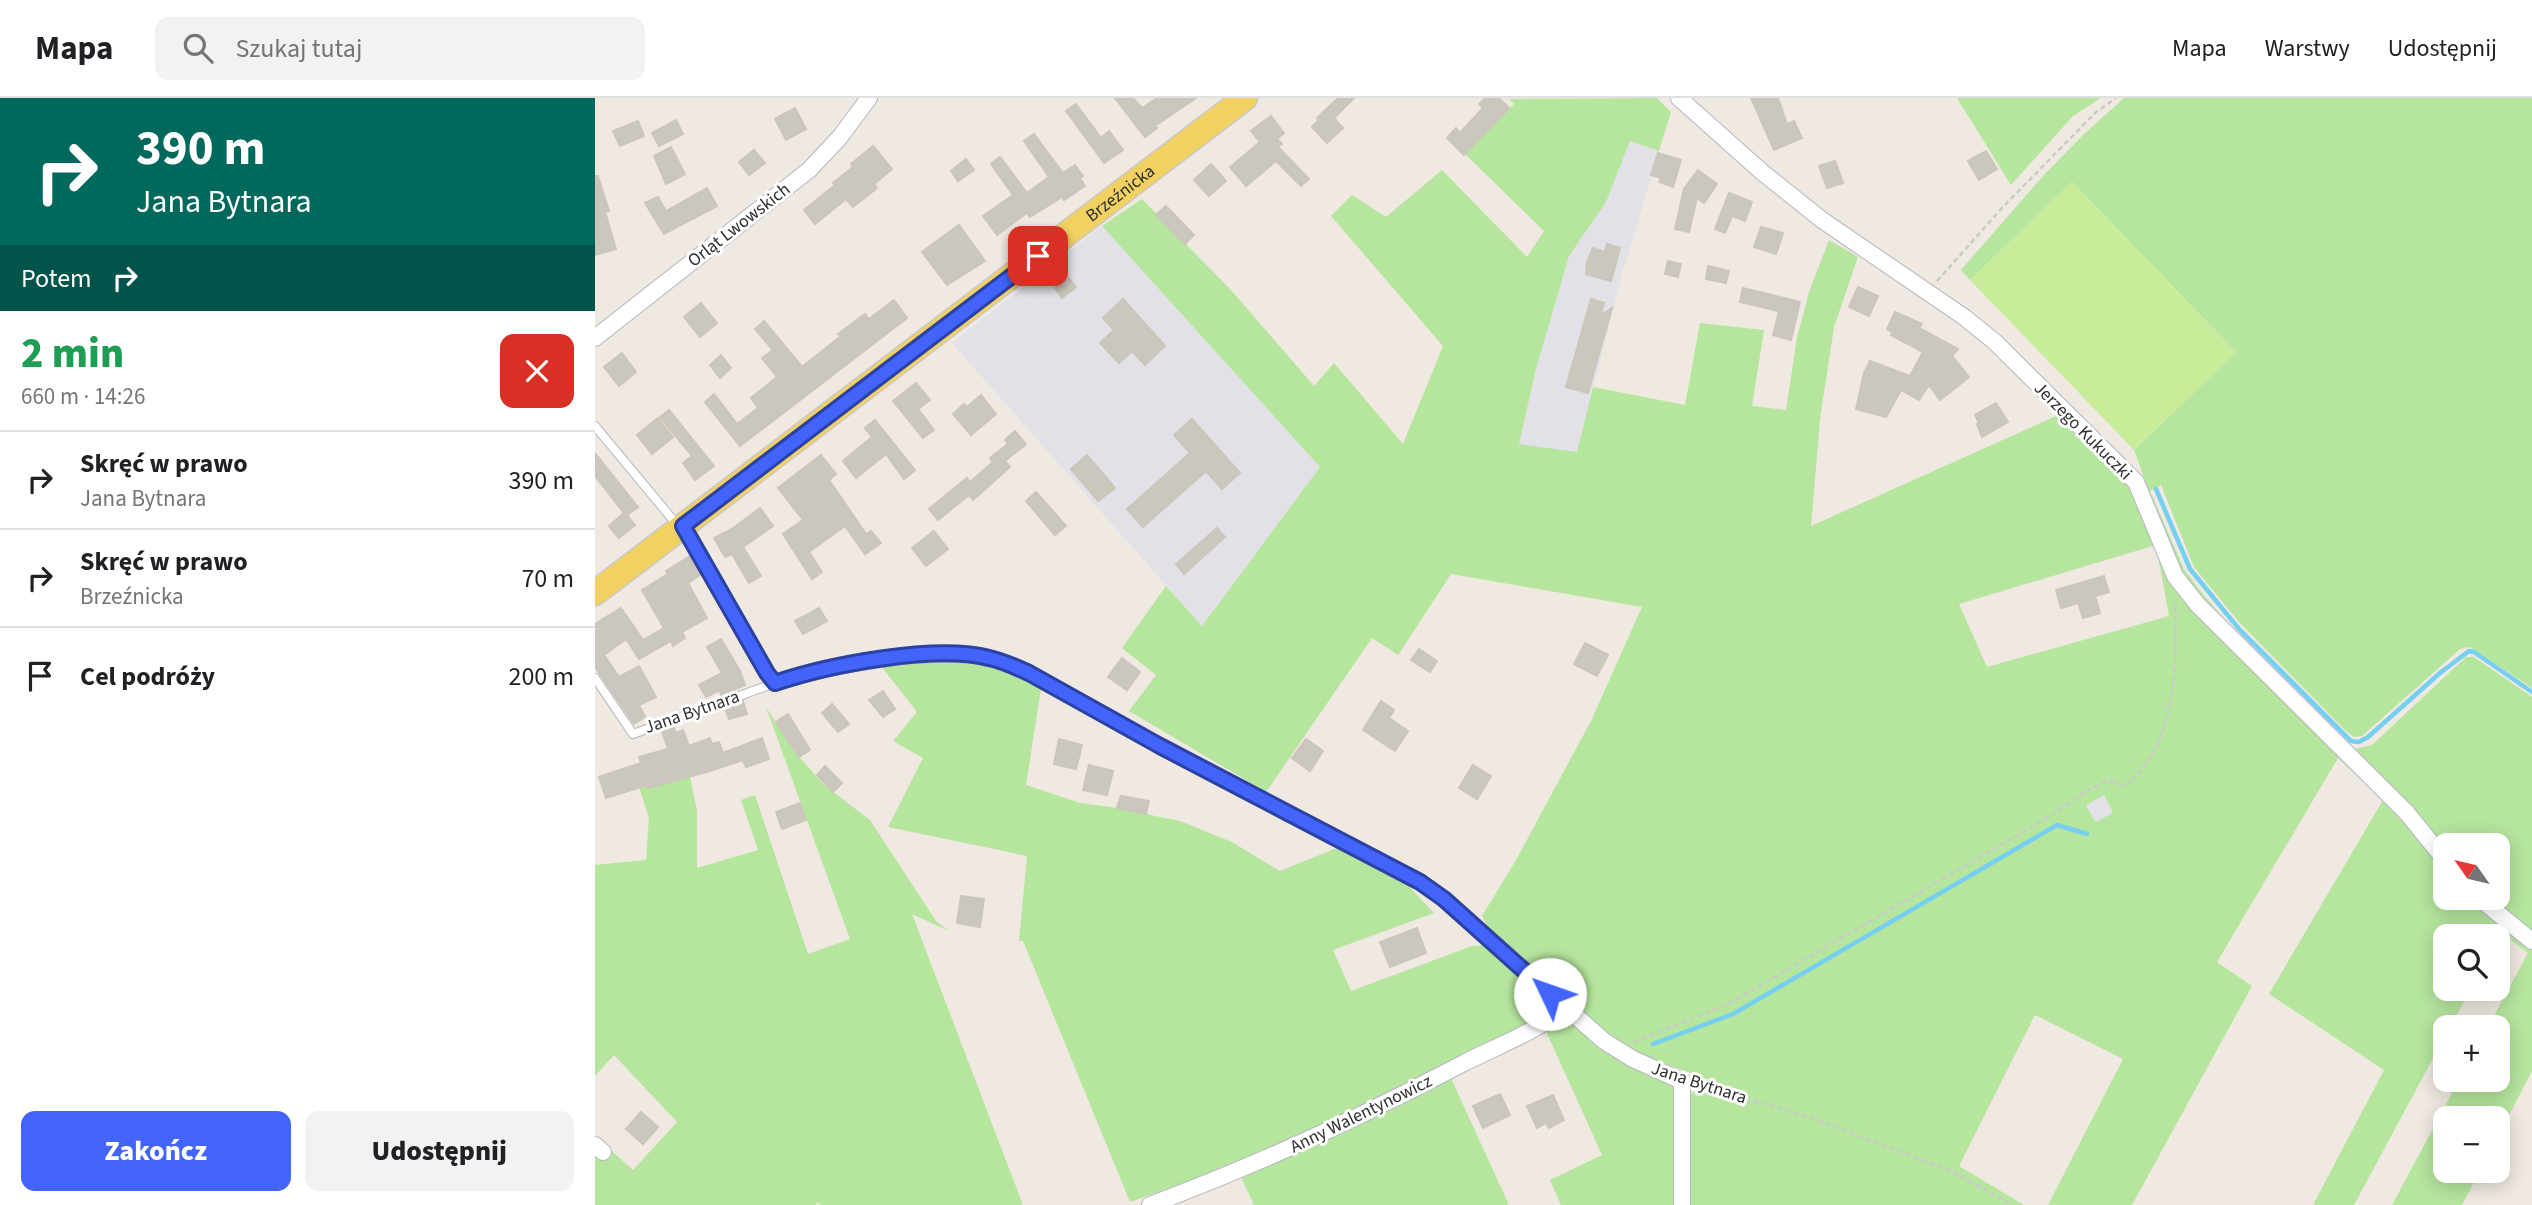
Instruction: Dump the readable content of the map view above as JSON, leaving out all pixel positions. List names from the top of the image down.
{
  "streets": {
    "main road": ["Brzeźnicka"],
    "street": [
      "Orląt Lwowskich",
      "Jerzego Kukuczki",
      "Jana Bytnara",
      "Anny Walentynowicz"
    ]
  },
  "crossings": [
    ["Jana Bytnara", "Anny Walentynowicz"]
  ],
  "north": "top left",
  "page": {
    "header": "Mapa",
    "search": "Szukaj tutaj",
    "nav": ["Mapa", "Warstwy", "Udostępnij"],
    "turn": ["390 m", "Jana Bytnara"],
    "then": "Potem",
    "heading": ["2 min", "660 m · 14:26"],
    "list": [
      {
        "name": "Skręć w prawo",
        "note": "Jana Bytnara",
        "value": "390 m"
      },
      {
        "name": "Skręć w prawo",
        "note": "Brzeźnicka",
        "value": "70 m"
      },
      {
        "name": "Cel podróży",
        "value": "200 m"
      }
    ],
    "map_buttons": ["+", "−"],
    "buttons": ["Zakończ", "Udostępnij"]
  }
}
